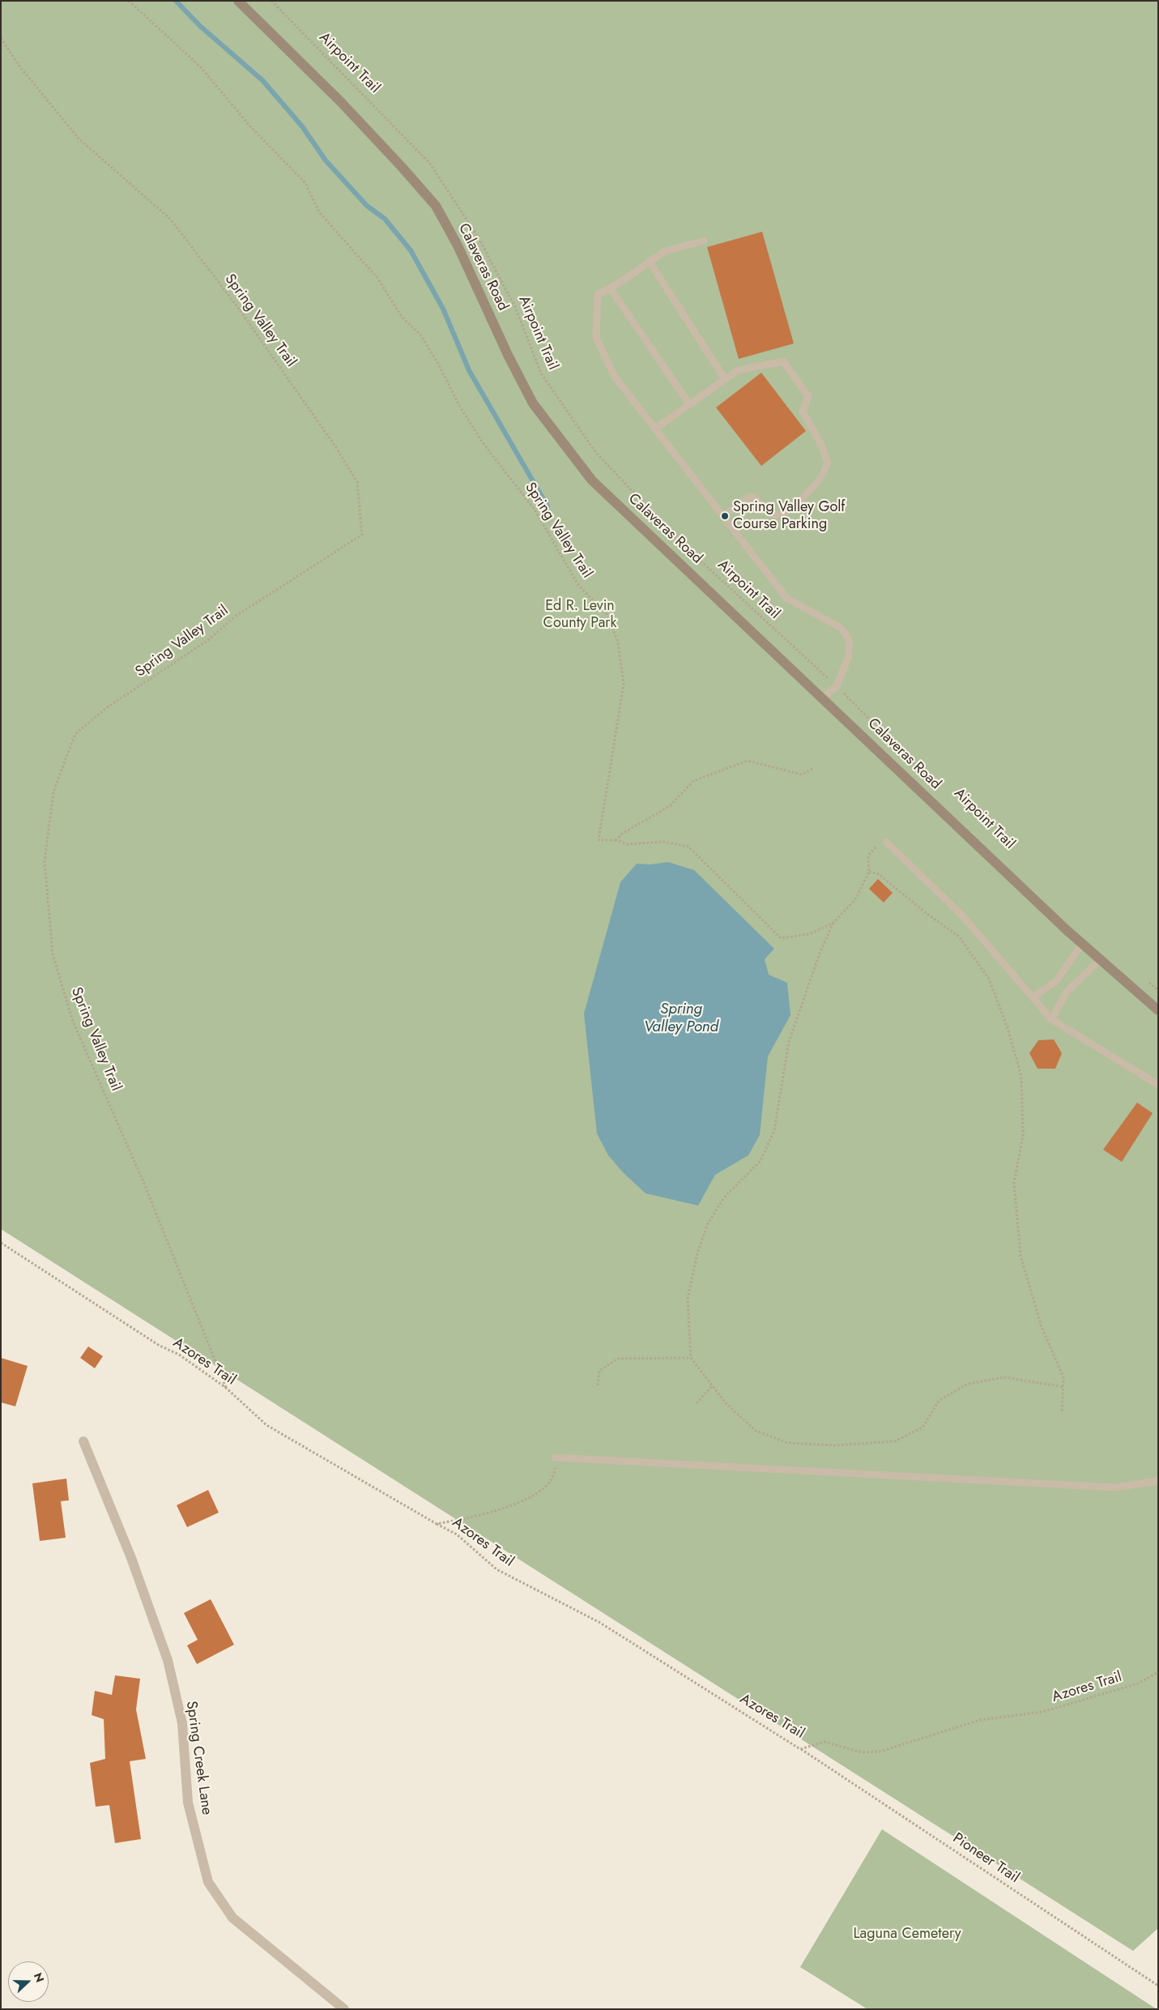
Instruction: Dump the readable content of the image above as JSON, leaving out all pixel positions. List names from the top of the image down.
{
  "streets": {
    "street": ["Calaveras Road", "Spring Creek Lane"],
    "path": [
      "Airpoint Trail",
      "Spring Valley Trail",
      "Azores Trail",
      "Pioneer Trail"
    ]
  },
  "crossings": [
    ["Spring Valley Trail", "Azores Trail"],
    ["Azores Trail", "Pioneer Trail"]
  ],
  "water": ["Spring Valley Pond"],
  "parks": ["Ed R. Levin County Park", "Laguna Cemetery"],
  "places": ["Spring Valley Golf Course Parking"],
  "north": "right"
}
